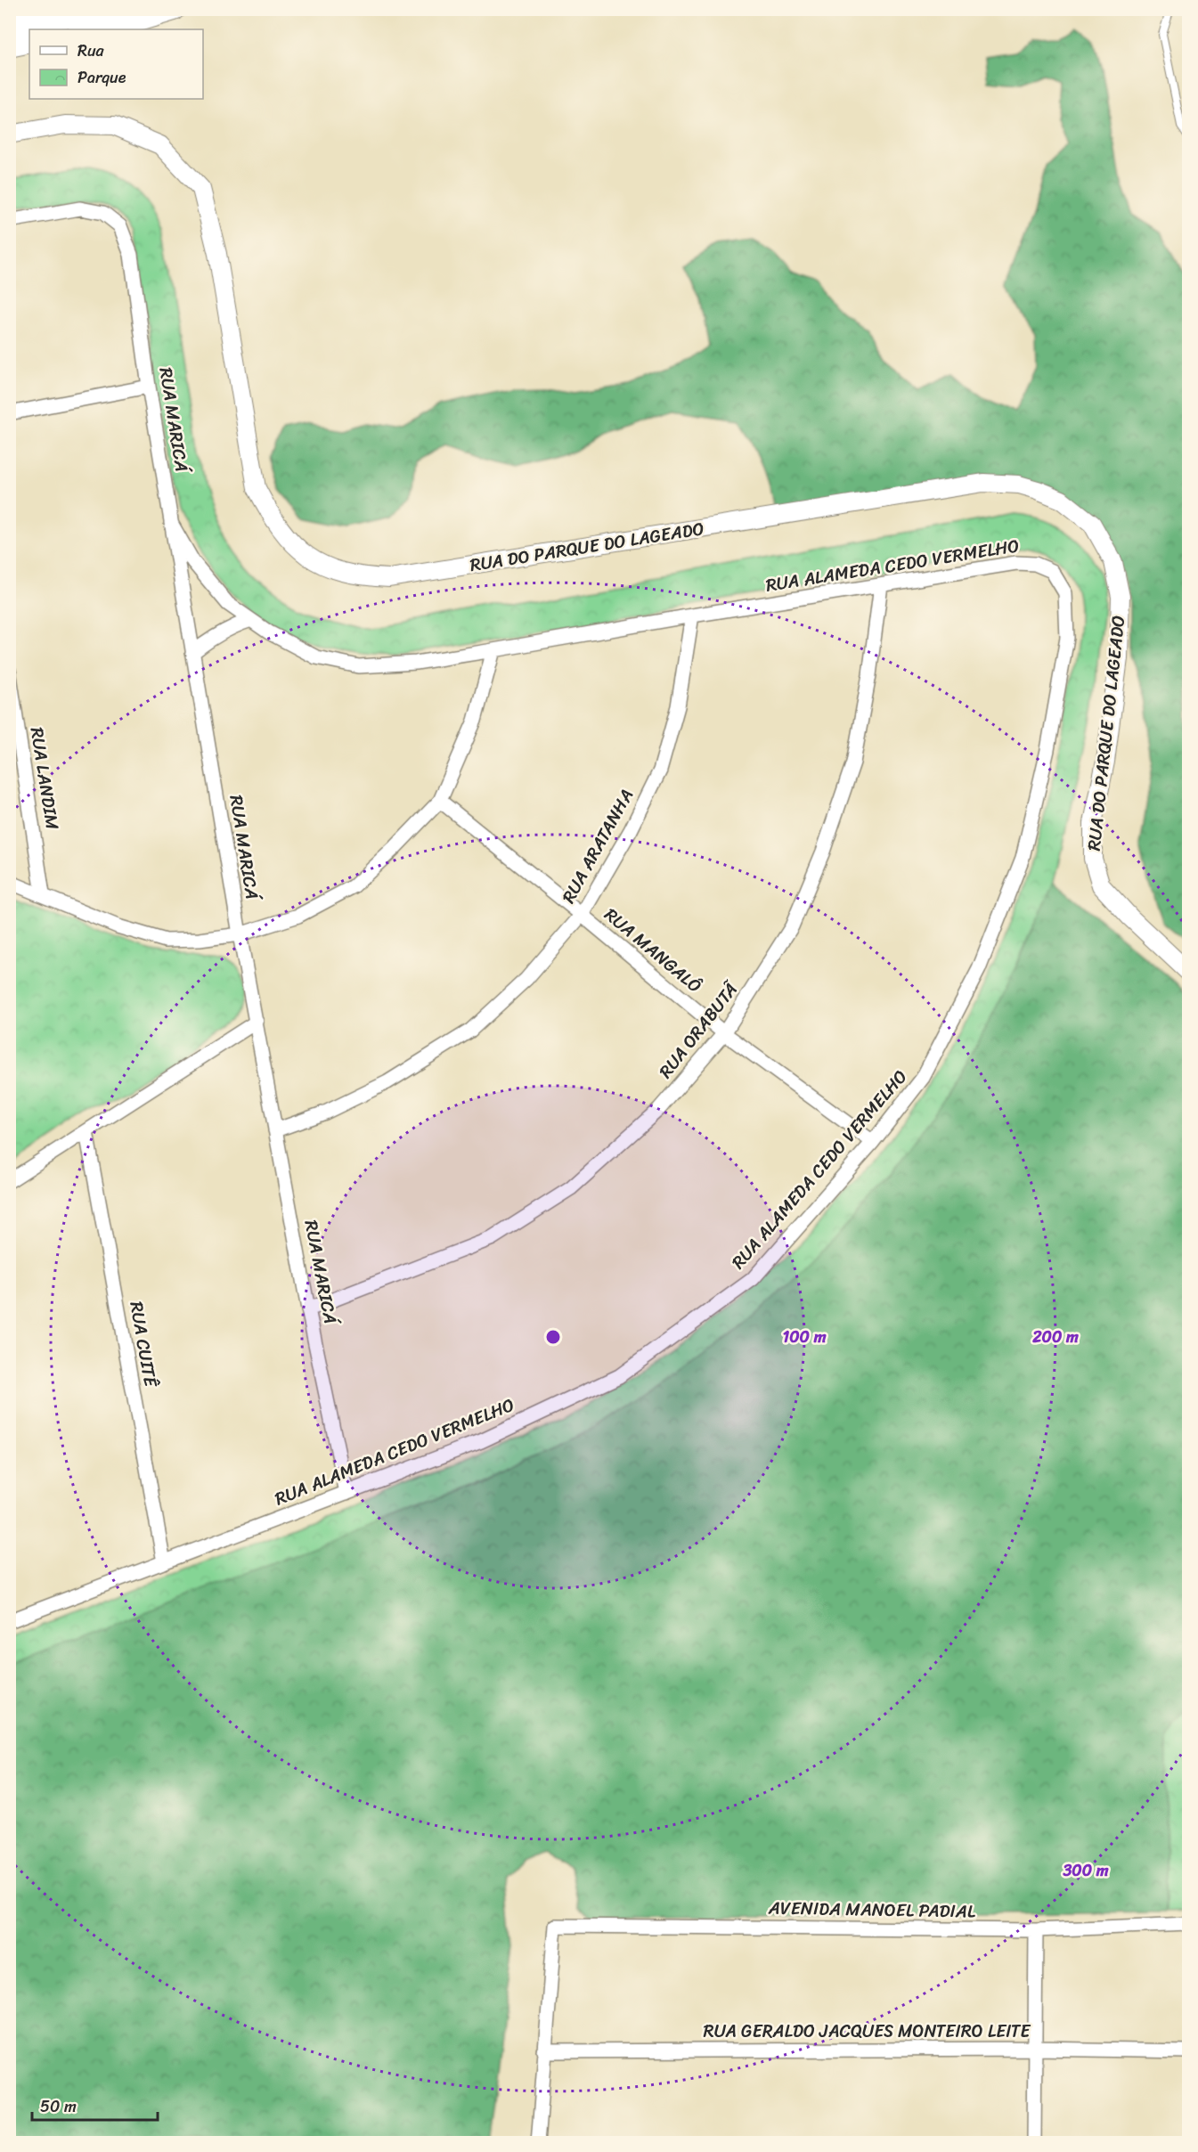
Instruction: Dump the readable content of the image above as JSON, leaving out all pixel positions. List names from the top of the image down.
{
  "streets": {
    "street": [
      "RUA MARICÁ",
      "RUA DO PARQUE DO LAGEADO",
      "RUA ALAMEDA CEDO VERMELHO",
      "RUA LANDIM",
      "RUA ARATANHA",
      "RUA MANGALÔ",
      "RUA ORABUTÃ",
      "RUA CUITÊ",
      "AVENIDA MANOEL PADIAL",
      "RUA GERALDO JACQUES MONTEIRO LEITE"
    ]
  },
  "crossings": [
    ["RUA MARICÁ", "RUA ALAMEDA CEDO VERMELHO"],
    ["RUA MARICÁ", "RUA ARATANHA"],
    ["RUA MARICÁ", "RUA ORABUTÃ"],
    ["RUA ALAMEDA CEDO VERMELHO", "RUA ARATANHA"],
    ["RUA ALAMEDA CEDO VERMELHO", "RUA MANGALÔ"],
    ["RUA ALAMEDA CEDO VERMELHO", "RUA ORABUTÃ"],
    ["RUA ALAMEDA CEDO VERMELHO", "RUA CUITÊ"],
    ["RUA ARATANHA", "RUA MANGALÔ"],
    ["RUA MANGALÔ", "RUA ORABUTÃ"],
    ["AVENIDA MANOEL PADIAL", "RUA GERALDO JACQUES MONTEIRO LEITE"]
  ],
  "legend": ["Rua", "Parque"],
  "scale_bar": "50 m",
  "rings": ["100 m", "200 m", "300 m"]
}
